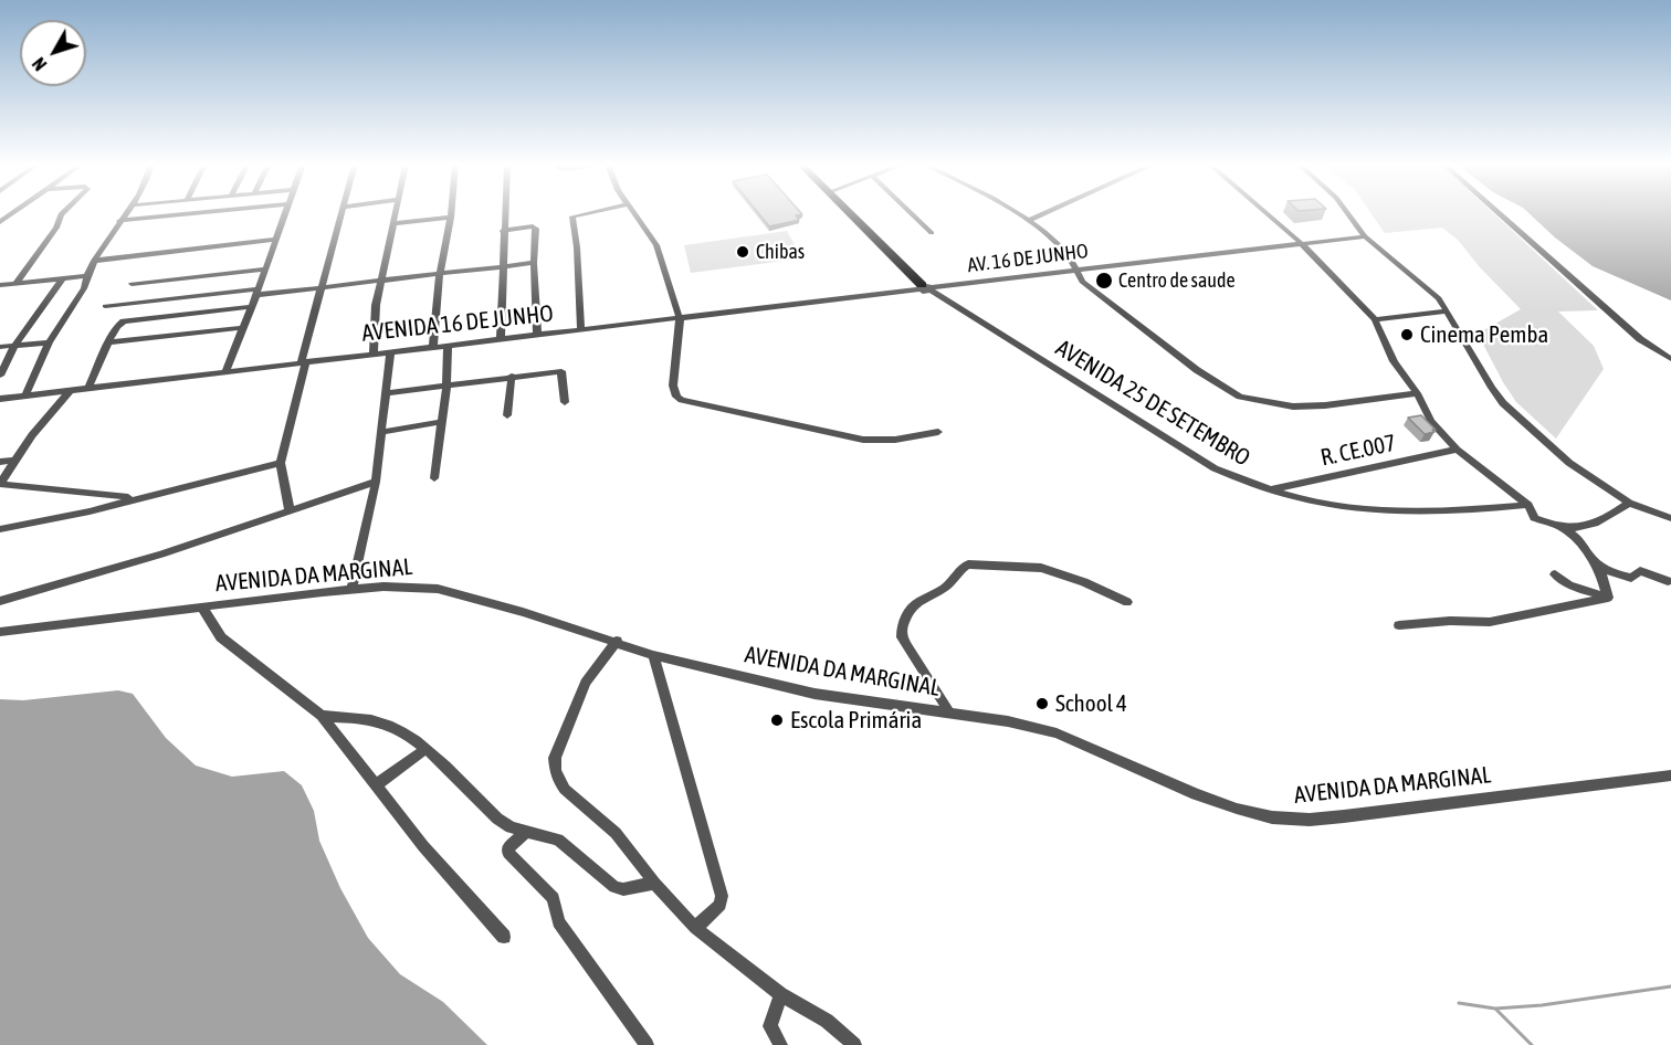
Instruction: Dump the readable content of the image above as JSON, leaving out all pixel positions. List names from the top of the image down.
{
  "streets": {
    "highway": ["AVENIDA 25 DE SETEMBRO"],
    "street": [
      "AV. 16 DE JUNHO",
      "AVENIDA 16 DE JUNHO",
      "R. CE.007",
      "AVENIDA DA MARGINAL"
    ]
  },
  "crossings": [
    ["AV. 16 DE JUNHO", "AVENIDA 16 DE JUNHO"],
    ["AV. 16 DE JUNHO", "AVENIDA 25 DE SETEMBRO"],
    ["AVENIDA 16 DE JUNHO", "AVENIDA 25 DE SETEMBRO"],
    ["AVENIDA 25 DE SETEMBRO", "R. CE.007"]
  ],
  "places": [
    "Chibas",
    "Centro de saude",
    "Cinema Pemba",
    "School 4",
    "Escola Primária"
  ],
  "north": "bottom left"
}
